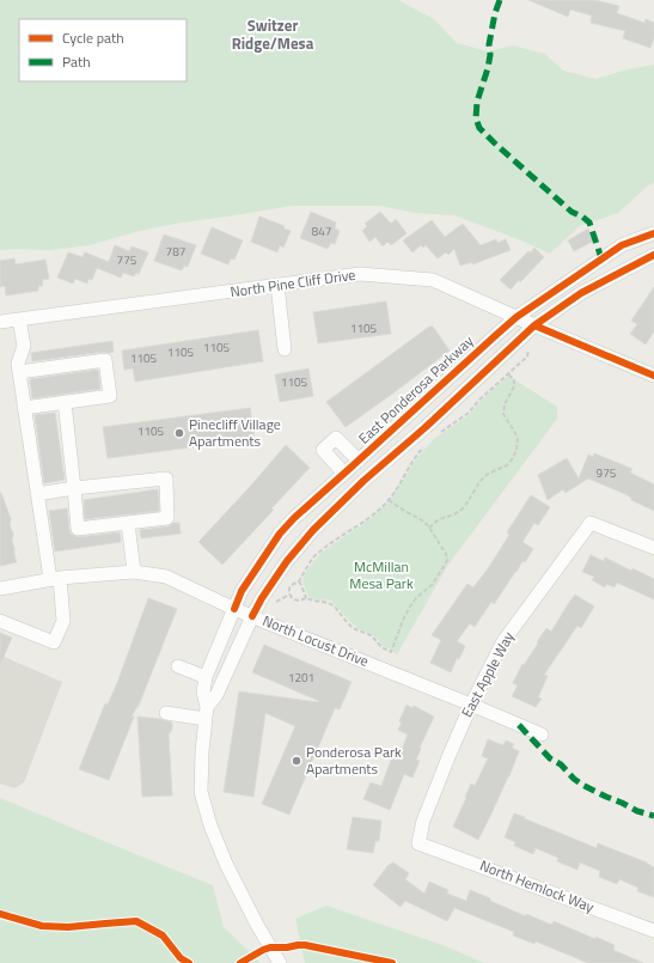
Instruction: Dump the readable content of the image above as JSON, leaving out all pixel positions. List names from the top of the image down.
{
  "streets": {
    "street": [
      "North Pine Cliff Drive",
      "East Ponderosa Parkway",
      "North Locust Drive",
      "East Apple Way",
      "North Hemlock Way"
    ]
  },
  "crossings": [
    ["North Pine Cliff Drive", "East Ponderosa Parkway"],
    ["East Ponderosa Parkway", "North Locust Drive"],
    ["North Locust Drive", "East Apple Way"],
    ["East Apple Way", "North Hemlock Way"]
  ],
  "districts": ["Switzer Ridge/Mesa"],
  "parks": ["McMillan Mesa Park"],
  "places": ["Pinecliff Village Apartments", "Ponderosa Park Apartments"],
  "house_numbers": [
    "847",
    "787",
    "775",
    "1105",
    "1105",
    "1105",
    "1105",
    "1105",
    "1105",
    "975",
    "1201"
  ],
  "legend": ["Cycle path", "Path"]
}
